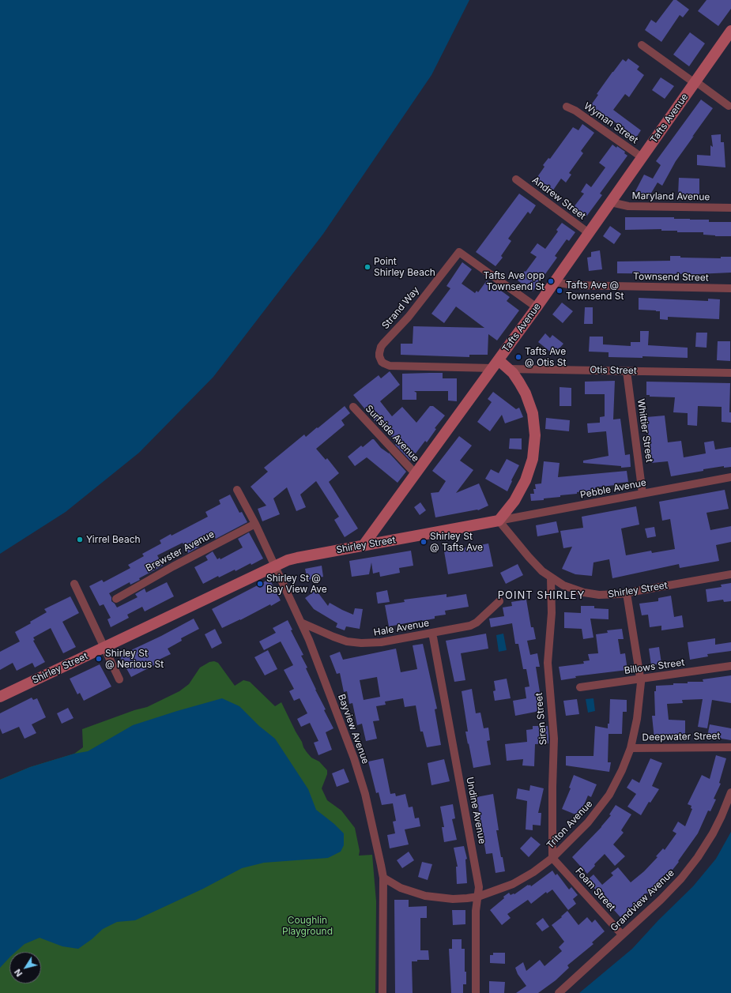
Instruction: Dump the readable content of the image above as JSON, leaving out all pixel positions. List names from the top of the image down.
{
  "streets": {
    "main road": ["Tafts Avenue", "Shirley Street"],
    "street": [
      "Wyman Street",
      "Maryland Avenue",
      "Andrew Street",
      "Townsend Street",
      "Strand Way",
      "Otis Street",
      "Whittier Street",
      "Surfside Avenue",
      "Pebble Avenue",
      "Brewster Avenue",
      "Hale Avenue",
      "Billows Street",
      "Siren Street",
      "Bayview Avenue",
      "Deepwater Street",
      "Undine Avenue",
      "Triton Avenue",
      "Foam Street",
      "Grandview Avenue"
    ]
  },
  "crossings": [
    ["Tafts Avenue", "Wyman Street"],
    ["Tafts Avenue", "Maryland Avenue"],
    ["Tafts Avenue", "Andrew Street"],
    ["Tafts Avenue", "Townsend Street"],
    ["Tafts Avenue", "Strand Way"],
    ["Tafts Avenue", "Surfside Avenue"],
    ["Tafts Avenue", "Shirley Street"],
    ["Otis Street", "Whittier Street"],
    ["Whittier Street", "Pebble Avenue"],
    ["Pebble Avenue", "Shirley Street"],
    ["Shirley Street", "Siren Street"],
    ["Shirley Street", "Bayview Avenue"],
    ["Shirley Street", "Triton Avenue"],
    ["Brewster Avenue", "Bayview Avenue"],
    ["Hale Avenue", "Bayview Avenue"],
    ["Hale Avenue", "Undine Avenue"],
    ["Billows Street", "Triton Avenue"],
    ["Siren Street", "Triton Avenue"],
    ["Siren Street", "Foam Street"],
    ["Bayview Avenue", "Triton Avenue"],
    ["Deepwater Street", "Triton Avenue"],
    ["Undine Avenue", "Triton Avenue"],
    ["Triton Avenue", "Foam Street"],
    ["Foam Street", "Grandview Avenue"]
  ],
  "districts": ["POINT SHIRLEY"],
  "parks": ["Coughlin Playground"],
  "places": [
    "Point Shirley Beach",
    "Tafts Ave opp Townsend St",
    "Tafts Ave @ Townsend St",
    "Tafts Ave @ Otis St",
    "Yirrel Beach",
    "Shirley St @ Tafts Ave",
    "Shirley St @ Bay View Ave",
    "Shirley St @ Nerious St"
  ],
  "north": "bottom left"
}
